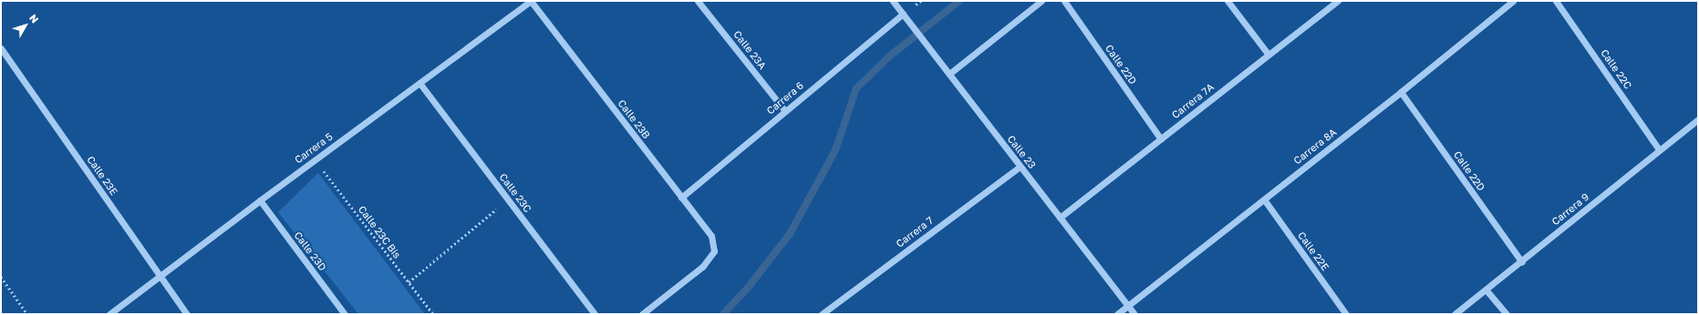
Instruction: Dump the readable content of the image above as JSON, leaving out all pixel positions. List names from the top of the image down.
{
  "streets": {
    "street": [
      "Calle 23A",
      "Calle 22D",
      "Calle 22C",
      "Carrera 6",
      "Carrera 7A",
      "Calle 23B",
      "Carrera 8A",
      "Carrera 5",
      "Calle 23",
      "Calle 23E",
      "Calle 23C",
      "Carrera 9",
      "Carrera 7",
      "Calle 23D",
      "Calle 22E"
    ],
    "path": ["Calle 23C Bis"]
  },
  "crossings": [
    ["Calle 23A", "Carrera 6"],
    ["Calle 22D", "Carrera 7A"],
    ["Calle 22D", "Carrera 8A"],
    ["Calle 22D", "Carrera 9"],
    ["Calle 22C", "Carrera 9"],
    ["Carrera 6", "Calle 23B"],
    ["Carrera 6", "Calle 23"],
    ["Carrera 7A", "Calle 23"],
    ["Calle 23B", "Carrera 5"],
    ["Carrera 8A", "Calle 23"],
    ["Carrera 8A", "Calle 22E"],
    ["Carrera 5", "Calle 23E"],
    ["Carrera 5", "Calle 23C"],
    ["Carrera 5", "Calle 23C Bis"],
    ["Carrera 5", "Calle 23D"],
    ["Calle 23", "Carrera 7"]
  ],
  "north": "top right"
}
